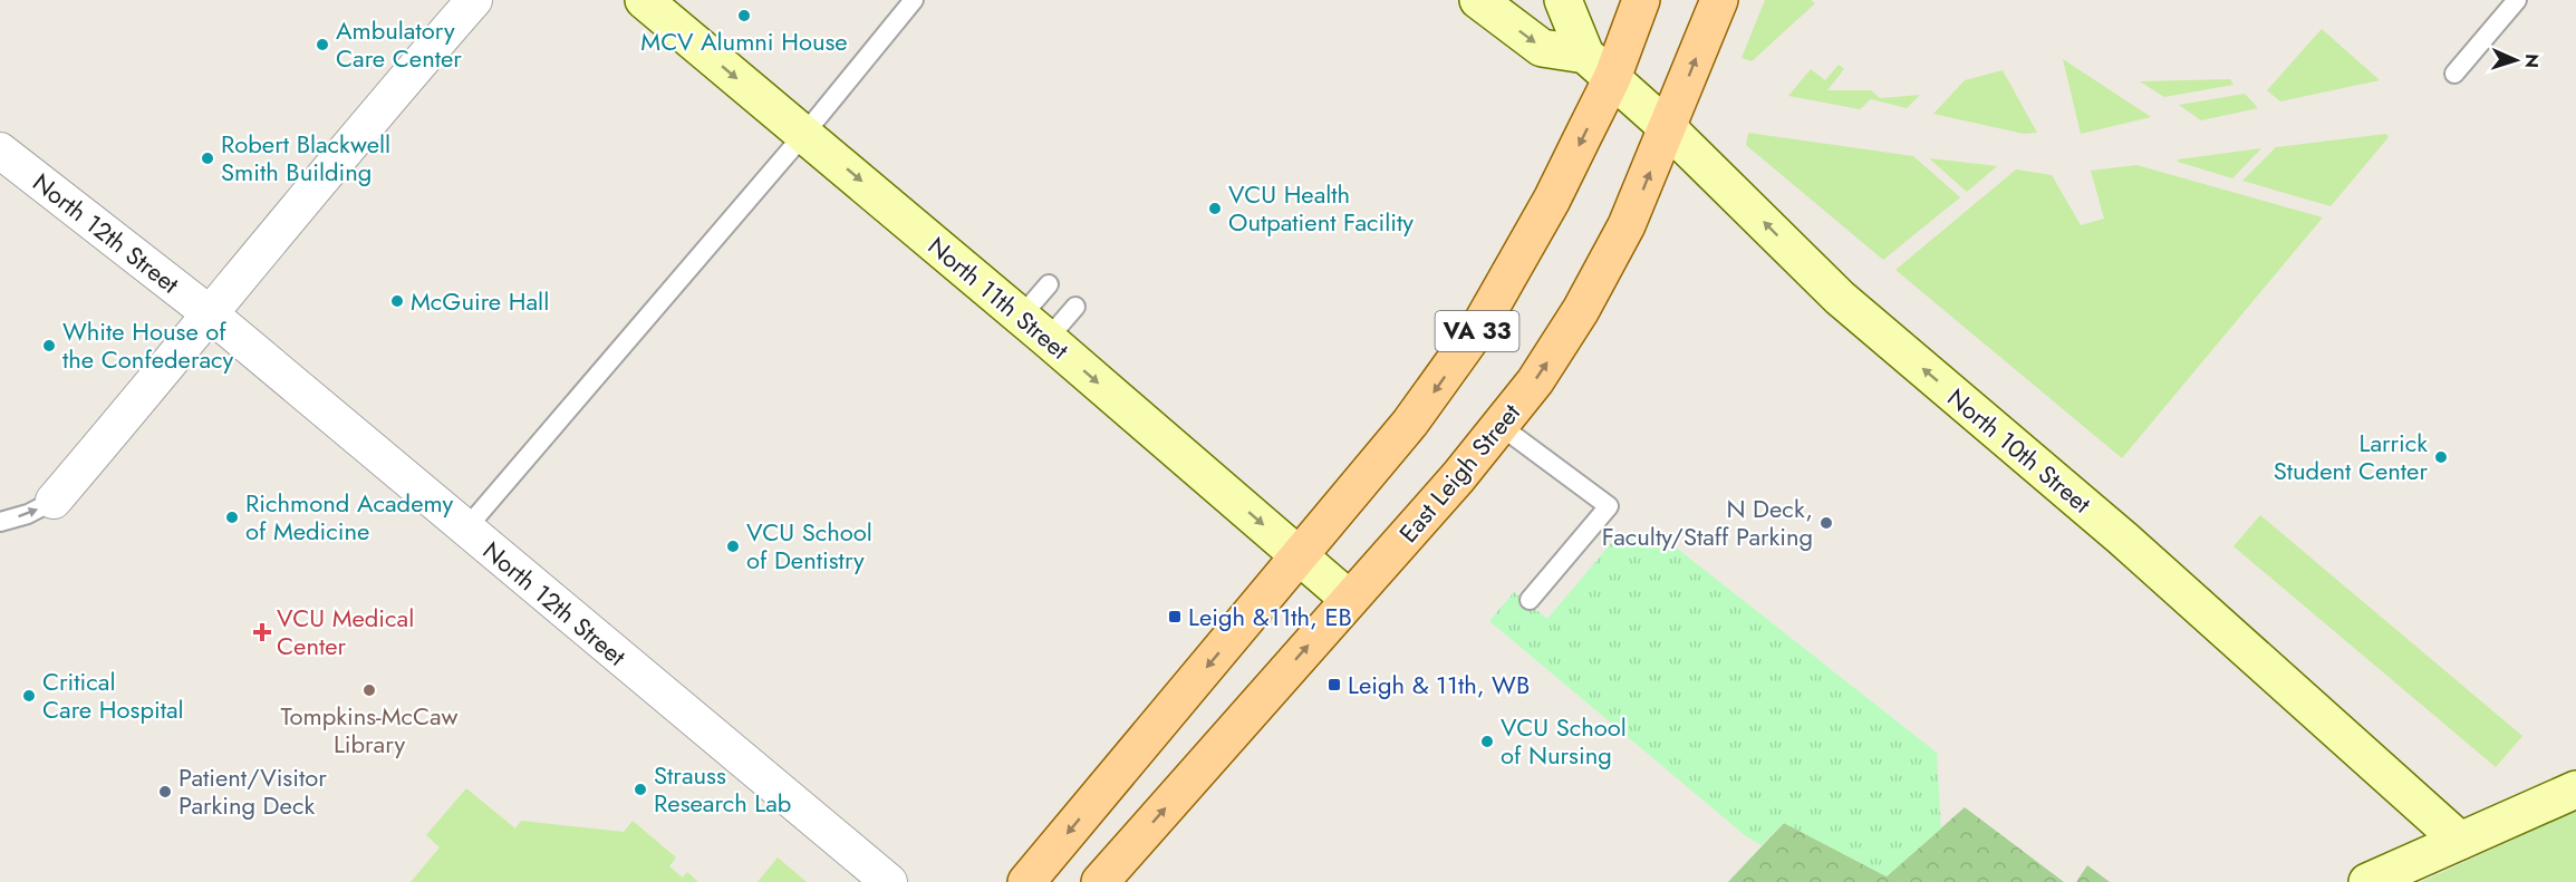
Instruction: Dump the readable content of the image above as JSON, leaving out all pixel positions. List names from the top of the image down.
{
  "streets": {
    "main road": ["VA 33", "East Leigh Street"],
    "street": ["North 12th Street", "North 11th Street", "North 10th Street"]
  },
  "crossings": [
    ["North 11th Street", "VA 33"],
    ["North 11th Street", "East Leigh Street"],
    ["VA 33", "North 10th Street"],
    ["North 10th Street", "East Leigh Street"]
  ],
  "one_way": ["North 11th Street", "North 10th Street"],
  "places": {
    "other": [
      "MCV Alumni House",
      "Ambulatory Care Center",
      "Robert Blackwell Smith Building",
      "VCU Health Outpatient Facility",
      "McGuire Hall",
      "White House of the Confederacy",
      "Larrick Student Center",
      "Richmond Academy of Medicine",
      "N Deck, Faculty/Staff Parking",
      "VCU School of Dentistry",
      "Tompkins-McCaw Library",
      "Critical Care Hospital",
      "VCU School of Nursing",
      "Strauss Research Lab",
      "Patient/Visitor Parking Deck"
    ],
    "transit": ["Leigh &11th, EB", "Leigh & 11th, WB"],
    "health": ["VCU Medical Center"]
  },
  "north": "right"
}
